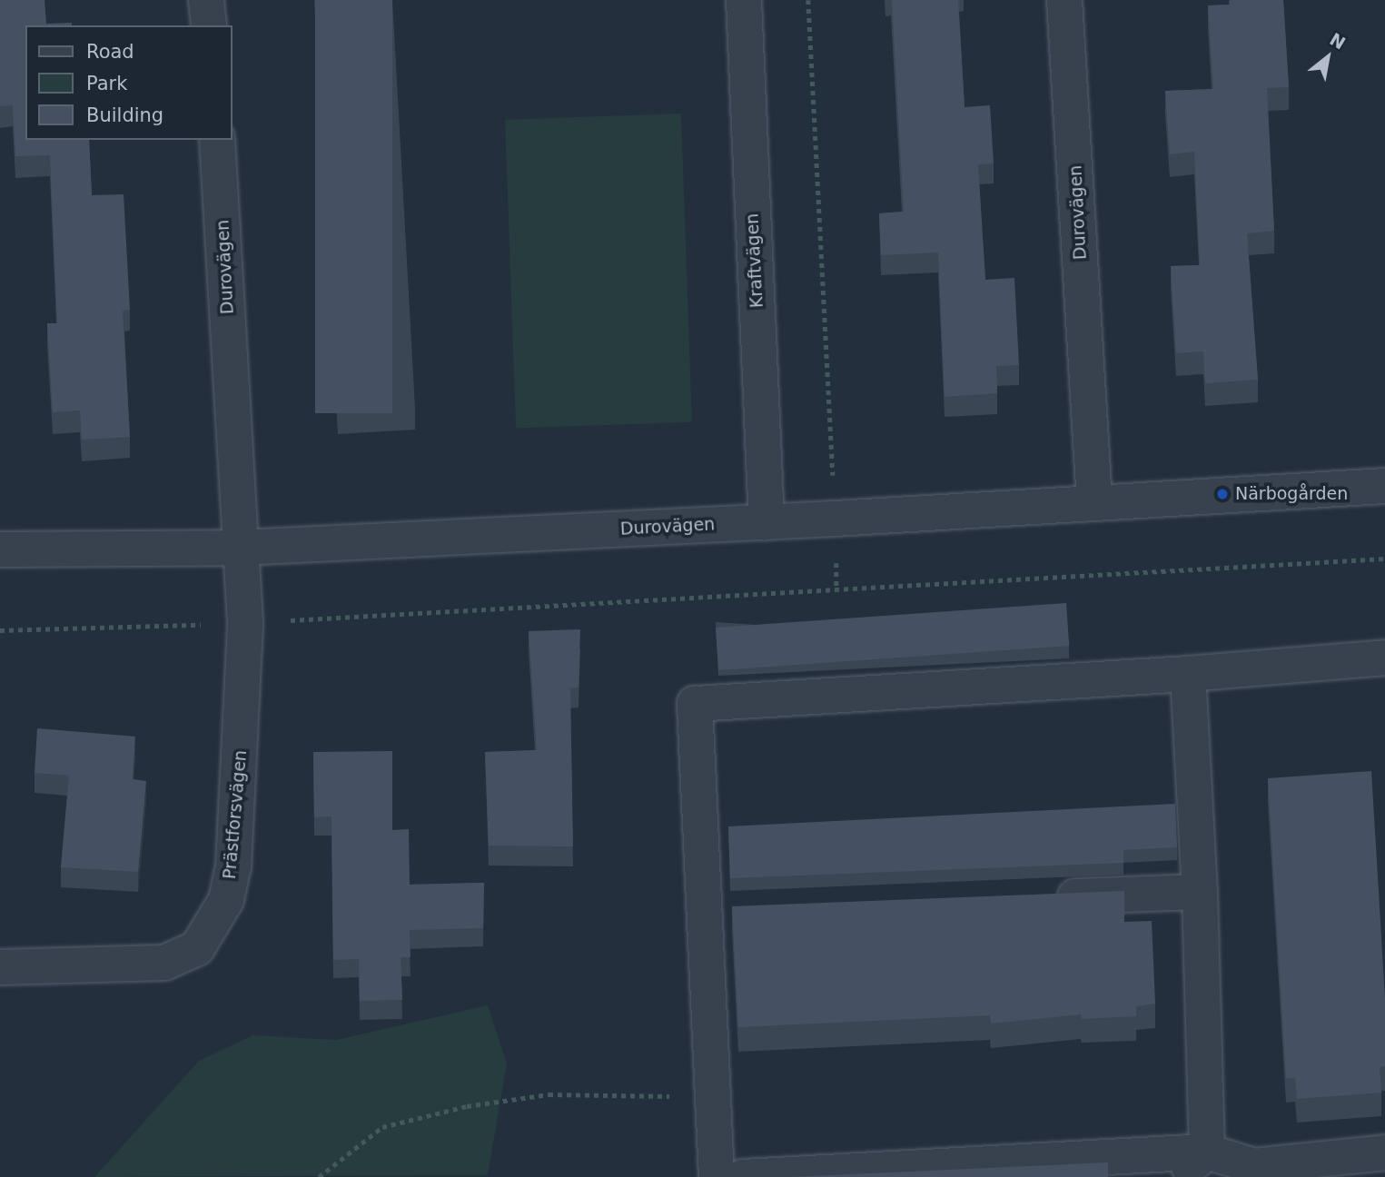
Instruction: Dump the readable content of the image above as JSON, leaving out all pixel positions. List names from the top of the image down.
{
  "streets": {
    "street": ["Durovägen", "Kraftvägen", "Prästforsvägen"]
  },
  "crossings": [
    ["Durovägen", "Kraftvägen"],
    ["Durovägen", "Prästforsvägen"]
  ],
  "places": ["Närbogården"],
  "legend": ["Road", "Park", "Building"],
  "north": "top right"
}
